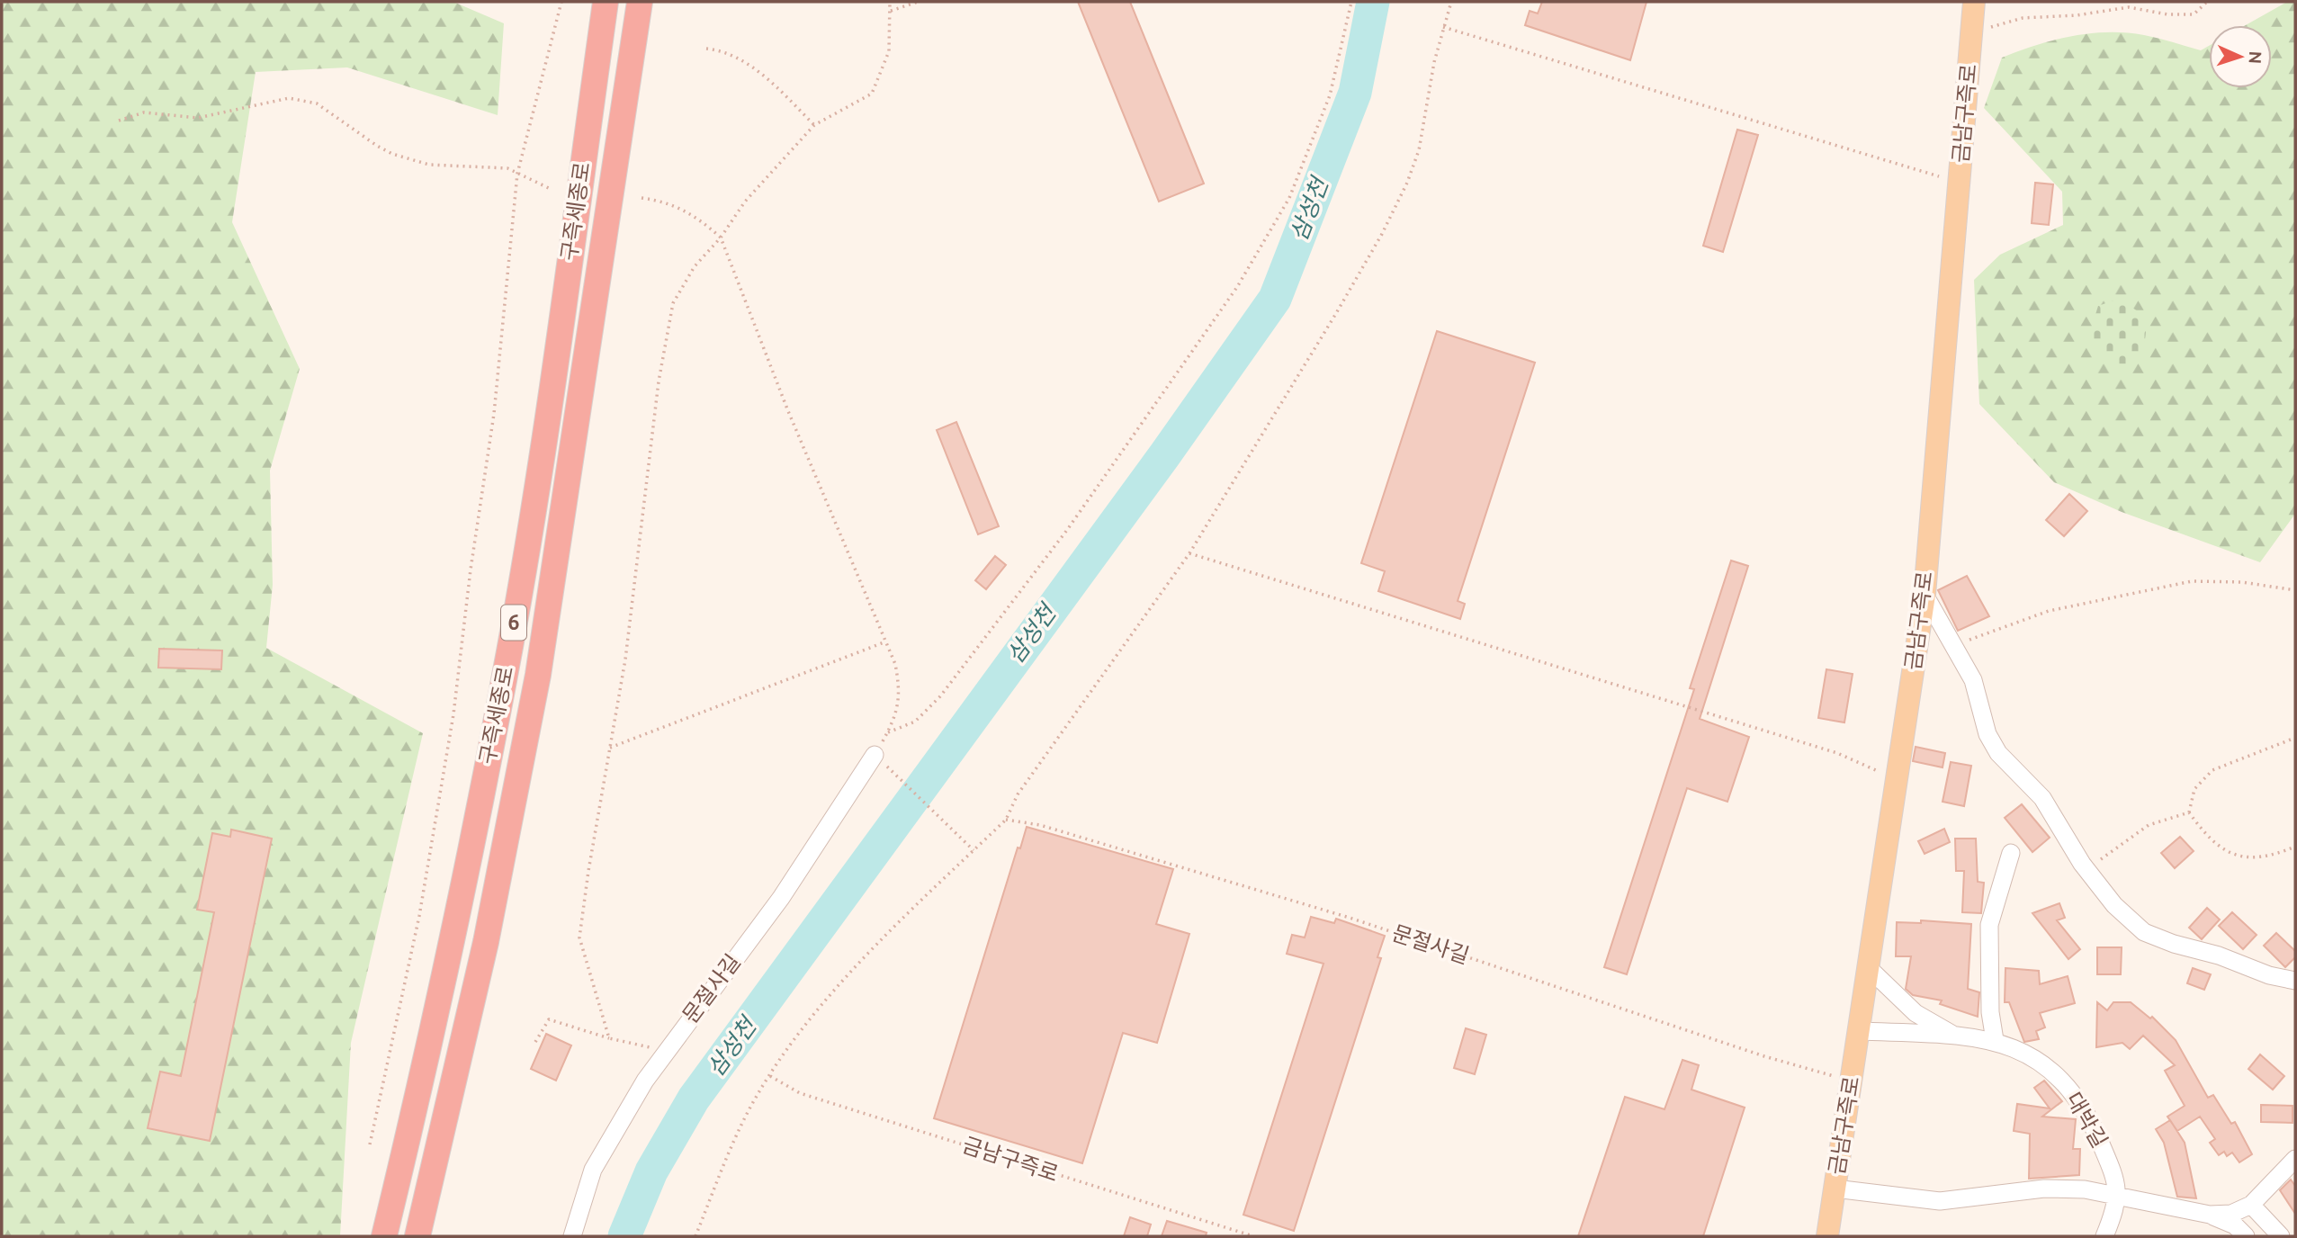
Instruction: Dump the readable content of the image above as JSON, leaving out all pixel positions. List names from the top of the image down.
{
  "streets": {
    "highway": ["구즉세종로", "6"],
    "main road": ["금남구즉로"],
    "street": ["문절사길", "대박길"]
  },
  "crossings": [
    ["금남구즉로", "문절사길"],
    ["금남구즉로", "대박길"]
  ],
  "water": ["삼성천"],
  "north": "right"
}
